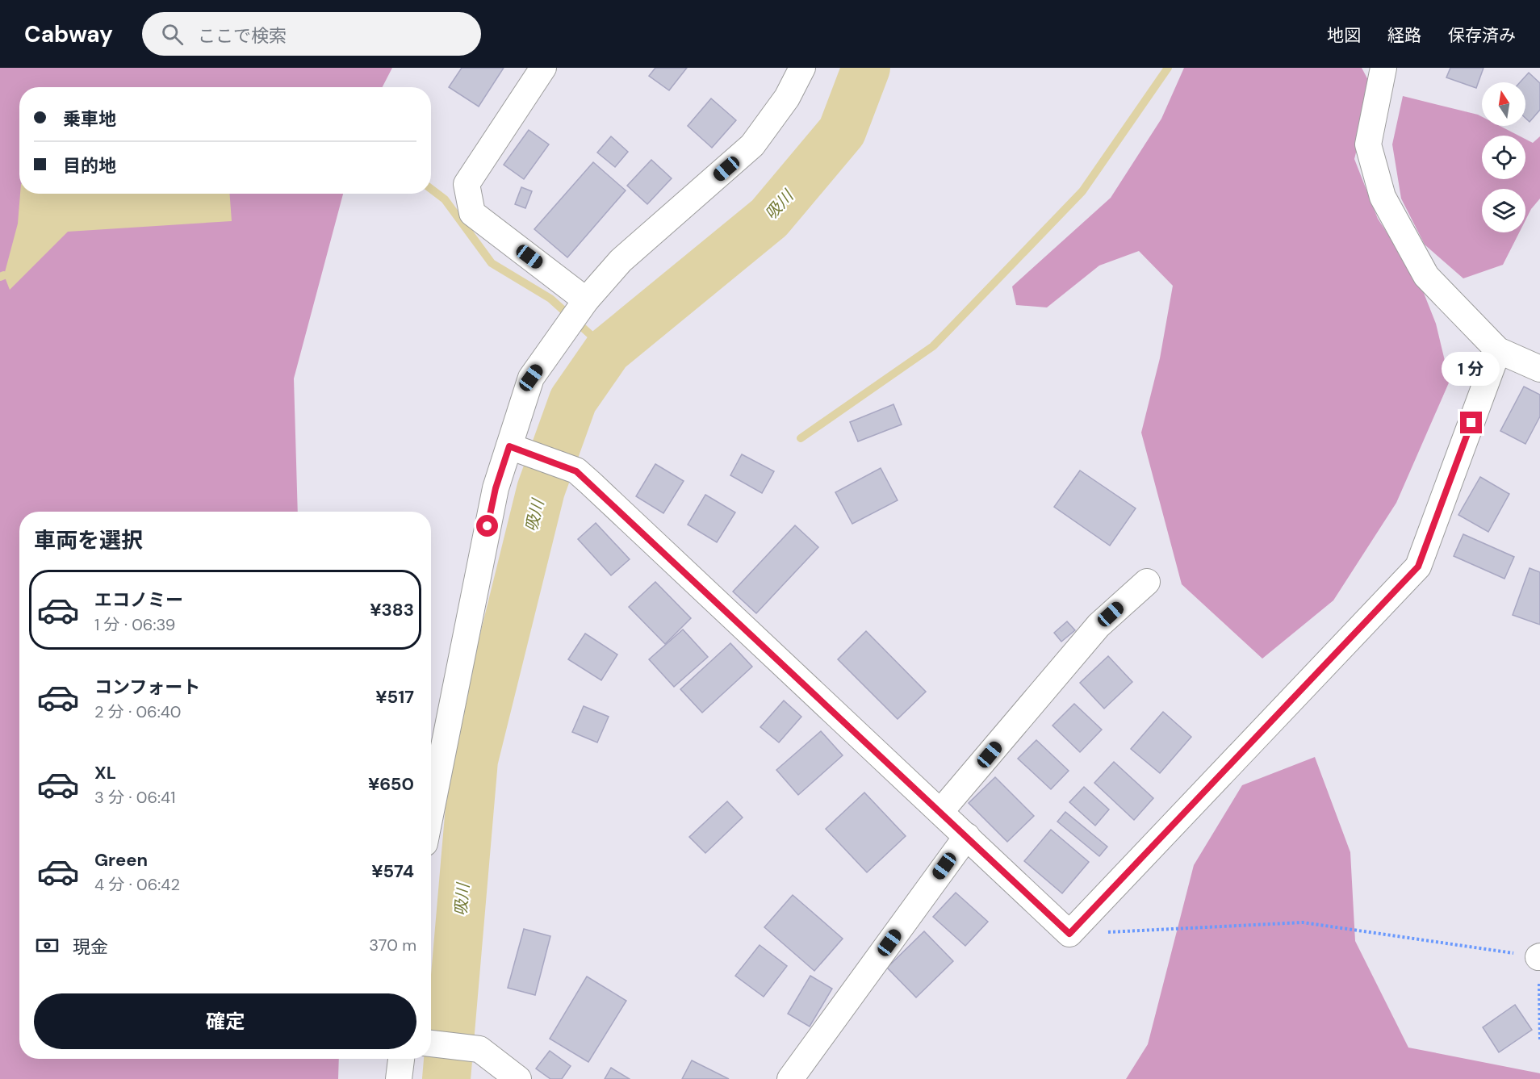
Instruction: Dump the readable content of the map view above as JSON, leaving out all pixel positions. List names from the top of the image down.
{
  "water": ["吸川"],
  "north": "top",
  "page": {
    "header": "Cabway",
    "search": "ここで検索",
    "nav": ["地図", "経路", "保存済み"],
    "banner": ["乗車地", "目的地"],
    "bubble": "1 分",
    "heading": "車両を選択",
    "list": [
      {
        "name": "エコノミー",
        "note": "1 分 · 06:39",
        "value": "¥383"
      },
      {
        "name": "コンフォート",
        "note": "2 分 · 06:40",
        "value": "¥517"
      },
      {
        "name": "XL",
        "note": "3 分 · 06:41",
        "value": "¥650"
      },
      {
        "name": "Green",
        "note": "4 分 · 06:42",
        "value": "¥574"
      }
    ],
    "pay": ["現金", "370 m"],
    "buttons": "確定"
  }
}
